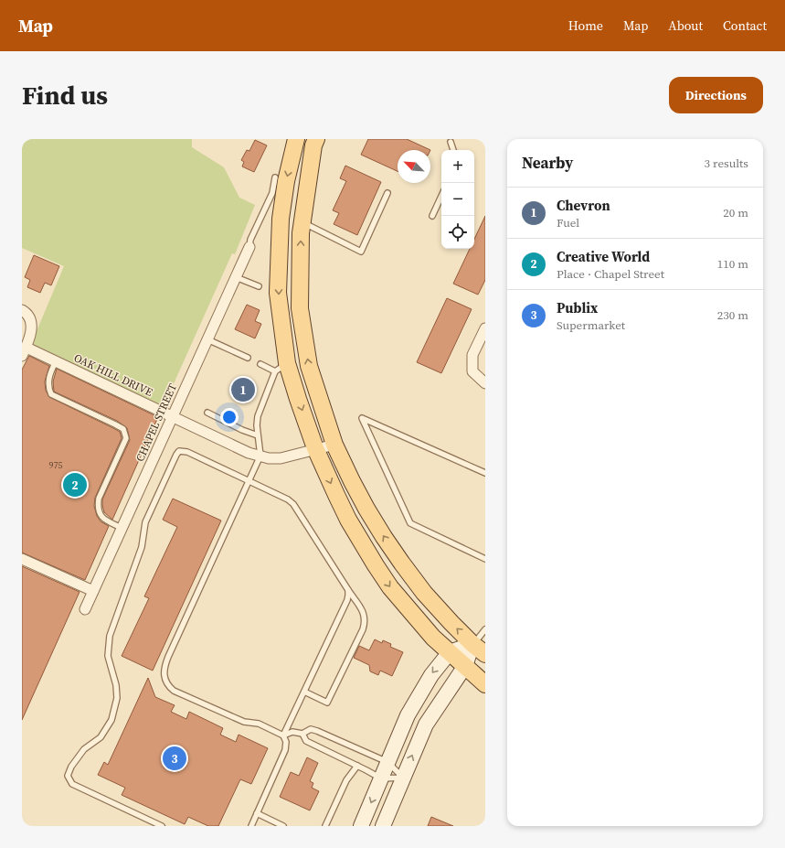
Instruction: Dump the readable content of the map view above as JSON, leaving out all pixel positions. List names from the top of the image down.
{
  "streets": {
    "street": ["OAK HILL DRIVE", "CHAPEL STREET"]
  },
  "crossings": [
    ["OAK HILL DRIVE", "CHAPEL STREET"]
  ],
  "house_numbers": ["975"],
  "north": "top left",
  "page": {
    "header": "Map",
    "nav": [
      "Home",
      "Map",
      "About",
      "Contact"
    ],
    "buttons": "Directions",
    "title": "Find us",
    "heading": ["Nearby", "3 results"],
    "map_buttons": ["+", "−"],
    "list": [
      {
        "mark": "1",
        "name": "Chevron",
        "note": "Fuel",
        "value": "20 m"
      },
      {
        "mark": "2",
        "name": "Creative World",
        "note": "Place · Chapel Street",
        "value": "110 m"
      },
      {
        "mark": "3",
        "name": "Publix",
        "note": "Supermarket",
        "value": "230 m"
      }
    ],
    "pins": ["1", "2", "3"]
  }
}
